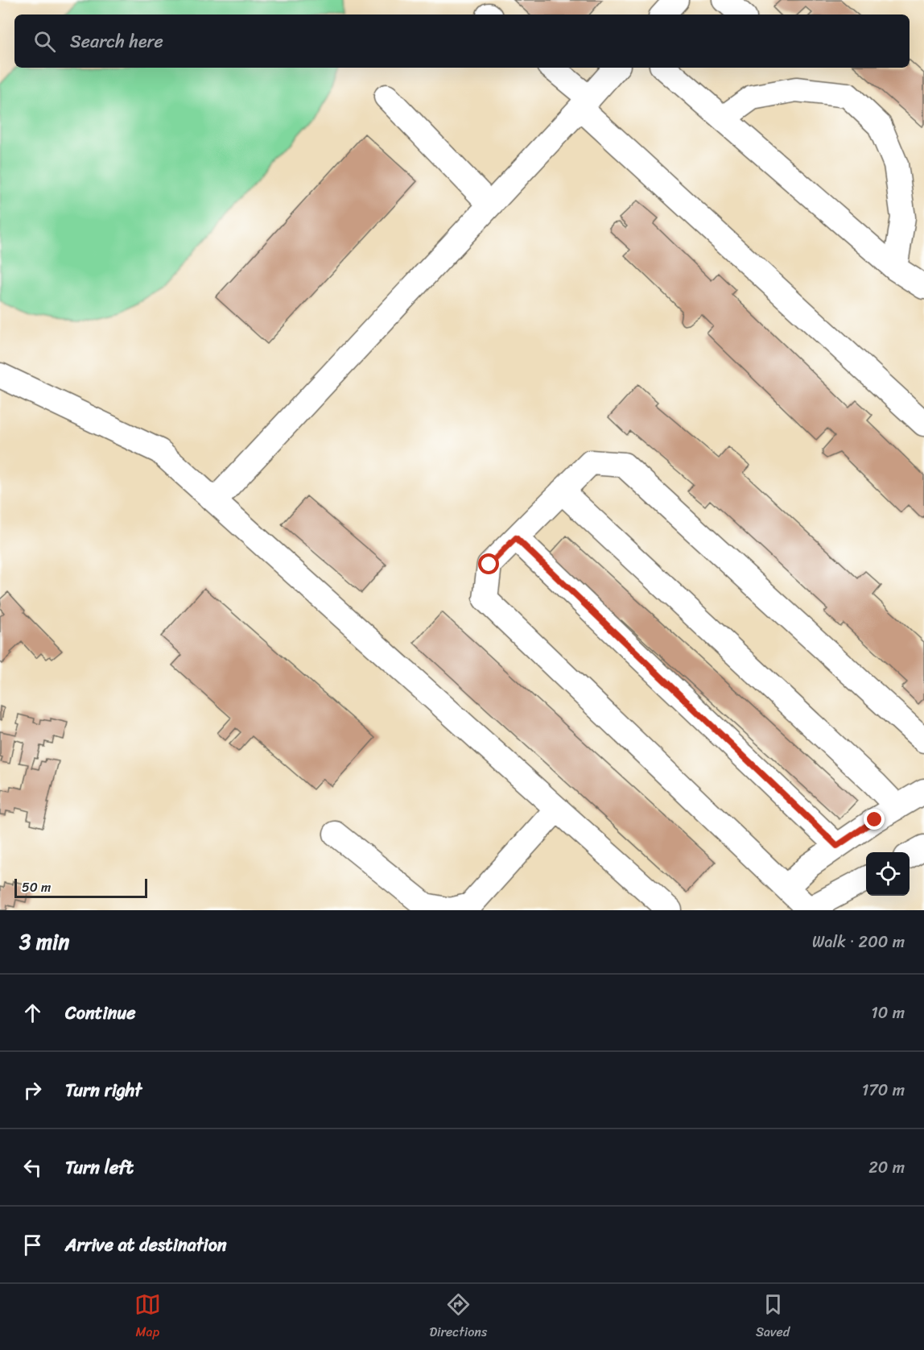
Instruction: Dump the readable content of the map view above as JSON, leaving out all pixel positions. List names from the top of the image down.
{
  "scale_bar": "50 m",
  "page": {
    "search": "Search here",
    "scale": "50 m",
    "heading": ["3 min", "Walk · 200 m"],
    "list": [
      ["Continue", "10 m"],
      ["Turn right", "170 m"],
      ["Turn left", "20 m"],
      "Arrive at destination"
    ],
    "nav": ["Map", "Directions", "Saved"]
  }
}
